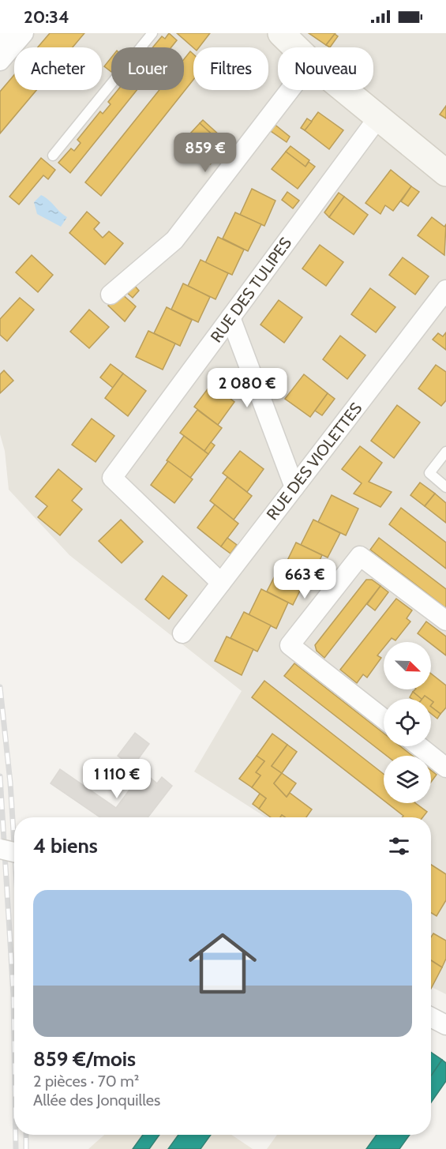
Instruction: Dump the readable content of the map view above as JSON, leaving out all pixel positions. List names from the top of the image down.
{
  "streets": {
    "street": ["RUE DES TULIPES", "RUE DES VIOLETTES"]
  },
  "crossings": [
    ["RUE DES TULIPES", "RUE DES VIOLETTES"]
  ],
  "north": "bottom right",
  "page": {
    "status": "20:34",
    "chip": [
      "Acheter",
      "Louer",
      "Filtres",
      "Nouveau"
    ],
    "price": [
      "859 €",
      "2 080 €",
      "663 €",
      "1 110 €"
    ],
    "heading": "4 biens",
    "list": [
      {
        "name": "859 €/mois",
        "note": "2 pièces · 70 m² · Allée des Jonquilles"
      }
    ]
  }
}
